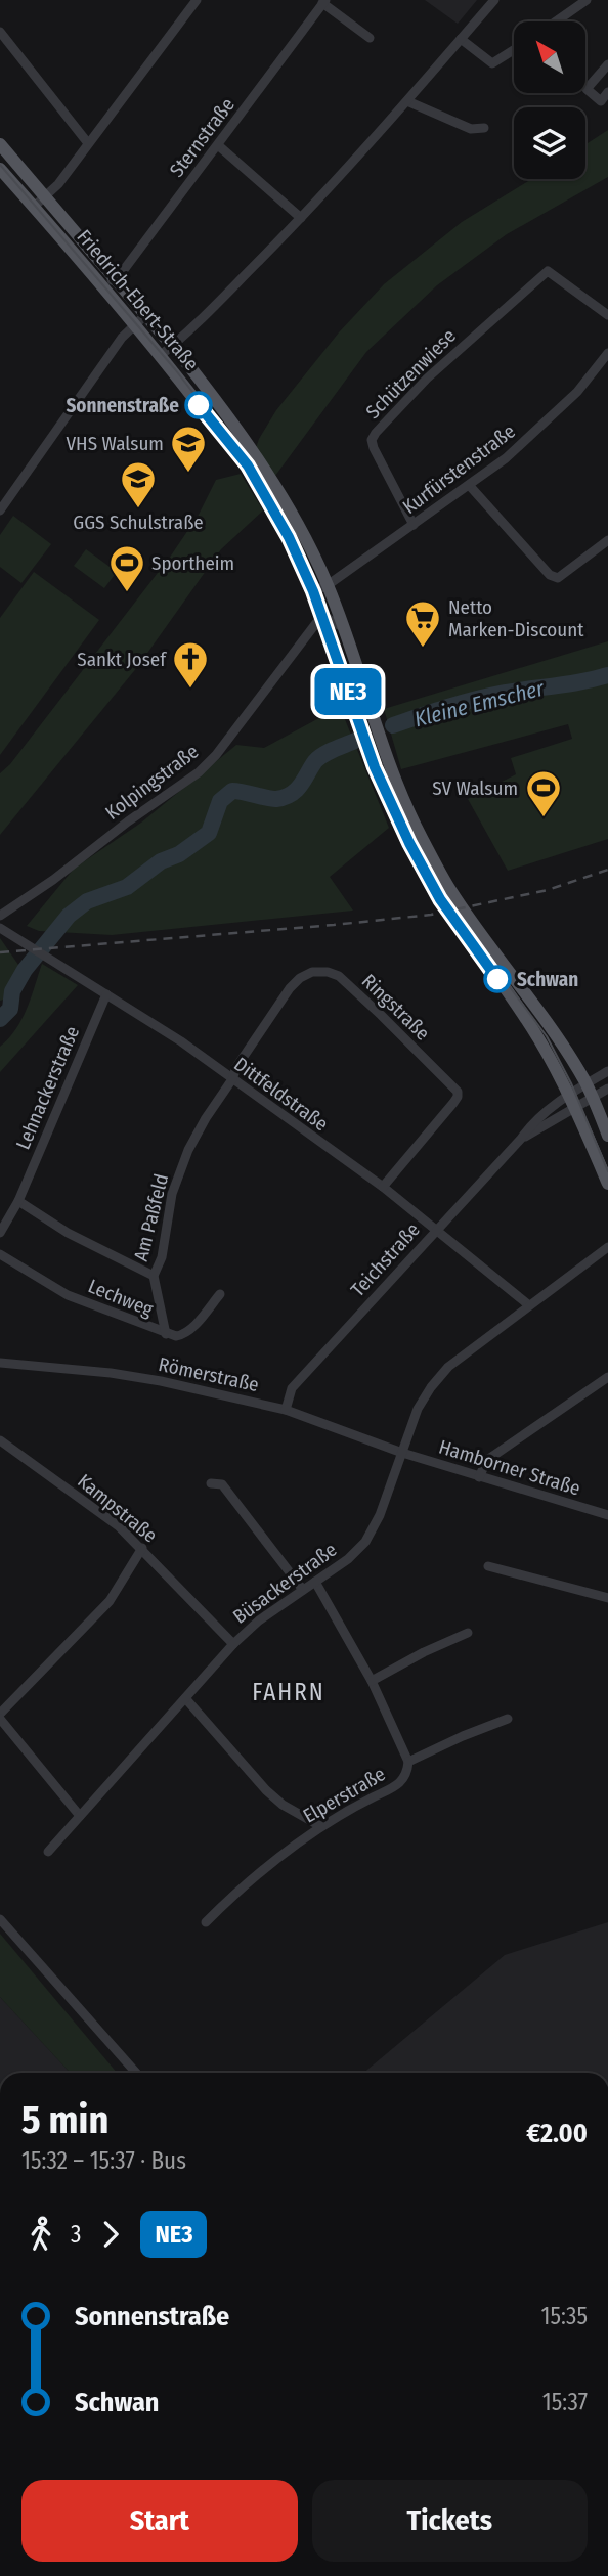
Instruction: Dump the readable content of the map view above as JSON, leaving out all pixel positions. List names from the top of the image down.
{
  "streets": {
    "main road": ["Friedrich-Ebert-Straße"],
    "street": [
      "Sternstraße",
      "Schützenwiese",
      "Kurfürstenstraße",
      "Kolpingstraße",
      "Ringstraße",
      "Lehnackerstraße",
      "Dittfeldstraße",
      "Am Paßfeld",
      "Teichstraße",
      "Lechweg",
      "Römerstraße",
      "Hamborner Straße",
      "Kampstraße",
      "Büsackerstraße",
      "Elperstraße"
    ]
  },
  "crossings": [
    ["Sternstraße", "Friedrich-Ebert-Straße"],
    ["Friedrich-Ebert-Straße", "Kurfürstenstraße"],
    ["Friedrich-Ebert-Straße", "Kolpingstraße"],
    ["Friedrich-Ebert-Straße", "Teichstraße"],
    ["Schützenwiese", "Kurfürstenstraße"],
    ["Ringstraße", "Dittfeldstraße"],
    ["Ringstraße", "Am Paßfeld"],
    ["Lehnackerstraße", "Dittfeldstraße"],
    ["Dittfeldstraße", "Am Paßfeld"],
    ["Dittfeldstraße", "Teichstraße"],
    ["Dittfeldstraße", "Büsackerstraße"],
    ["Am Paßfeld", "Lechweg"],
    ["Teichstraße", "Römerstraße"],
    ["Römerstraße", "Hamborner Straße"],
    ["Römerstraße", "Büsackerstraße"],
    ["Hamborner Straße", "Büsackerstraße"],
    ["Kampstraße", "Büsackerstraße"]
  ],
  "districts": ["FAHRN"],
  "water": ["Kleine Emscher"],
  "places": {
    "other": ["Sonnenstraße", "Schwan"],
    "school or university": ["VHS Walsum", "GGS Schulstraße"],
    "sports": ["Sportheim", "SV Walsum"],
    "supermarket": ["Netto Marken-Discount"],
    "church": ["Sankt Josef"]
  },
  "lines": ["bus line NE3"],
  "north": "top left",
  "page": {
    "on_map": "NE3",
    "heading": ["5 min", "15:32 – 15:37 · Bus", "€2.00"],
    "legs": ["3", "NE3"],
    "list": [
      {
        "name": "Sonnenstraße",
        "value": "15:35"
      },
      {
        "name": "Schwan",
        "value": "15:37"
      }
    ],
    "buttons": ["Start", "Tickets"]
  }
}
